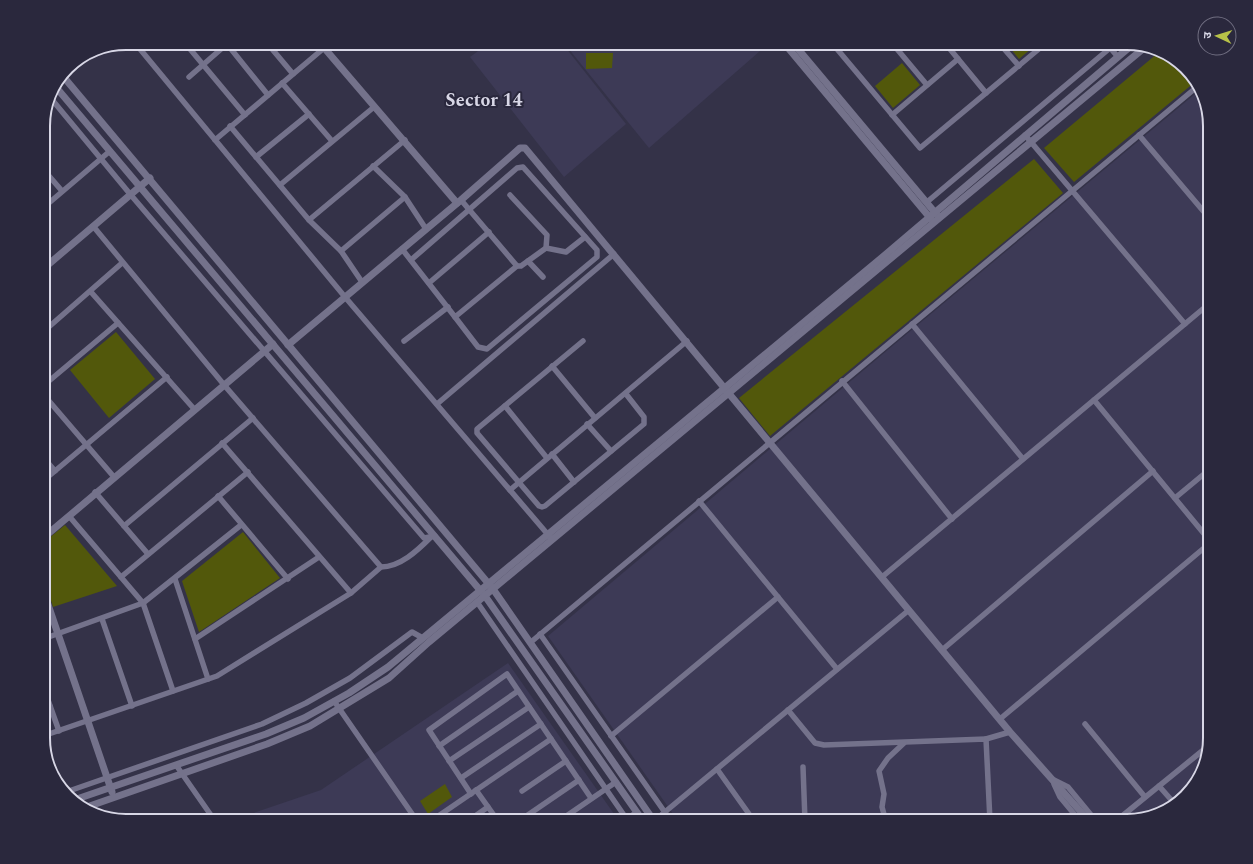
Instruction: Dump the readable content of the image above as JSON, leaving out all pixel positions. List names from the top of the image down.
{
  "districts": ["Sector 14"],
  "north": "left"
}
